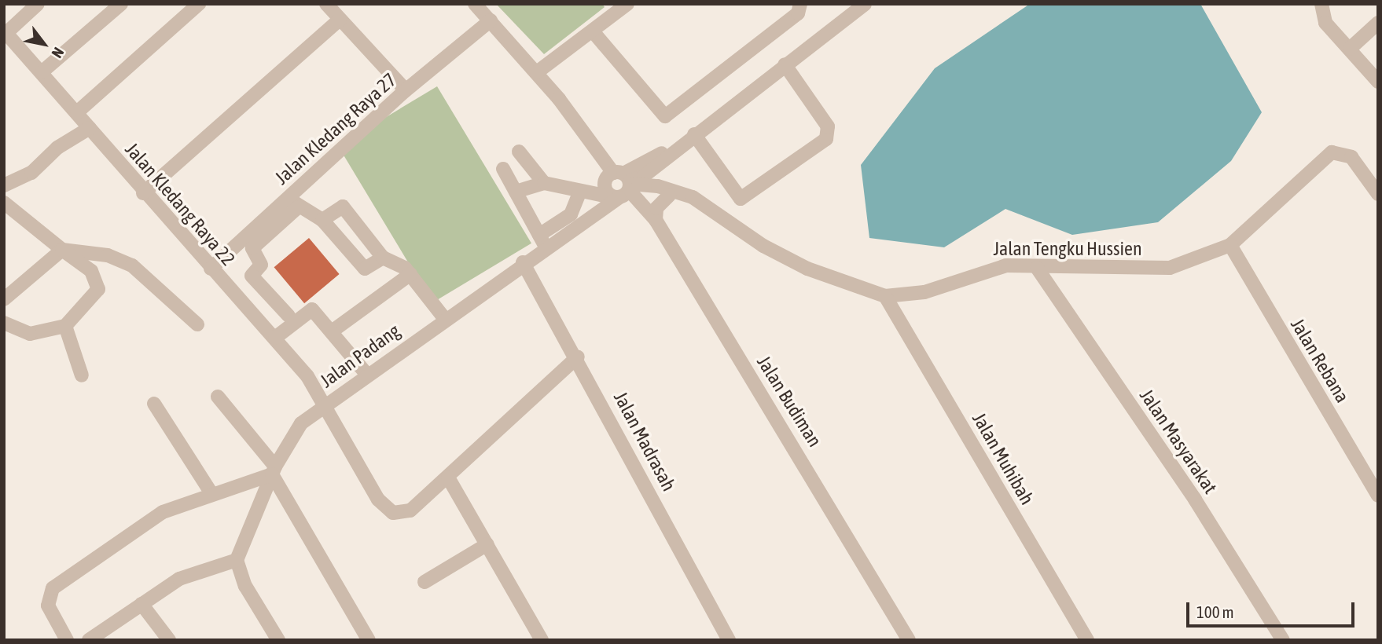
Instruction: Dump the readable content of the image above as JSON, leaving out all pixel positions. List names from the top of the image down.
{
  "streets": {
    "street": [
      "Jalan Kledang Raya 27",
      "Jalan Kledang Raya 22",
      "Jalan Tengku Hussien",
      "Jalan Padang",
      "Jalan Rebana",
      "Jalan Budiman",
      "Jalan Madrasah",
      "Jalan Masyarakat",
      "Jalan Muhibah"
    ]
  },
  "crossings": [
    ["Jalan Kledang Raya 27", "Jalan Kledang Raya 22"],
    ["Jalan Kledang Raya 22", "Jalan Padang"],
    ["Jalan Tengku Hussien", "Jalan Rebana"],
    ["Jalan Tengku Hussien", "Jalan Masyarakat"],
    ["Jalan Tengku Hussien", "Jalan Muhibah"],
    ["Jalan Padang", "Jalan Budiman"],
    ["Jalan Padang", "Jalan Madrasah"]
  ],
  "scale_bar": "100 m",
  "north": "bottom right"
}
